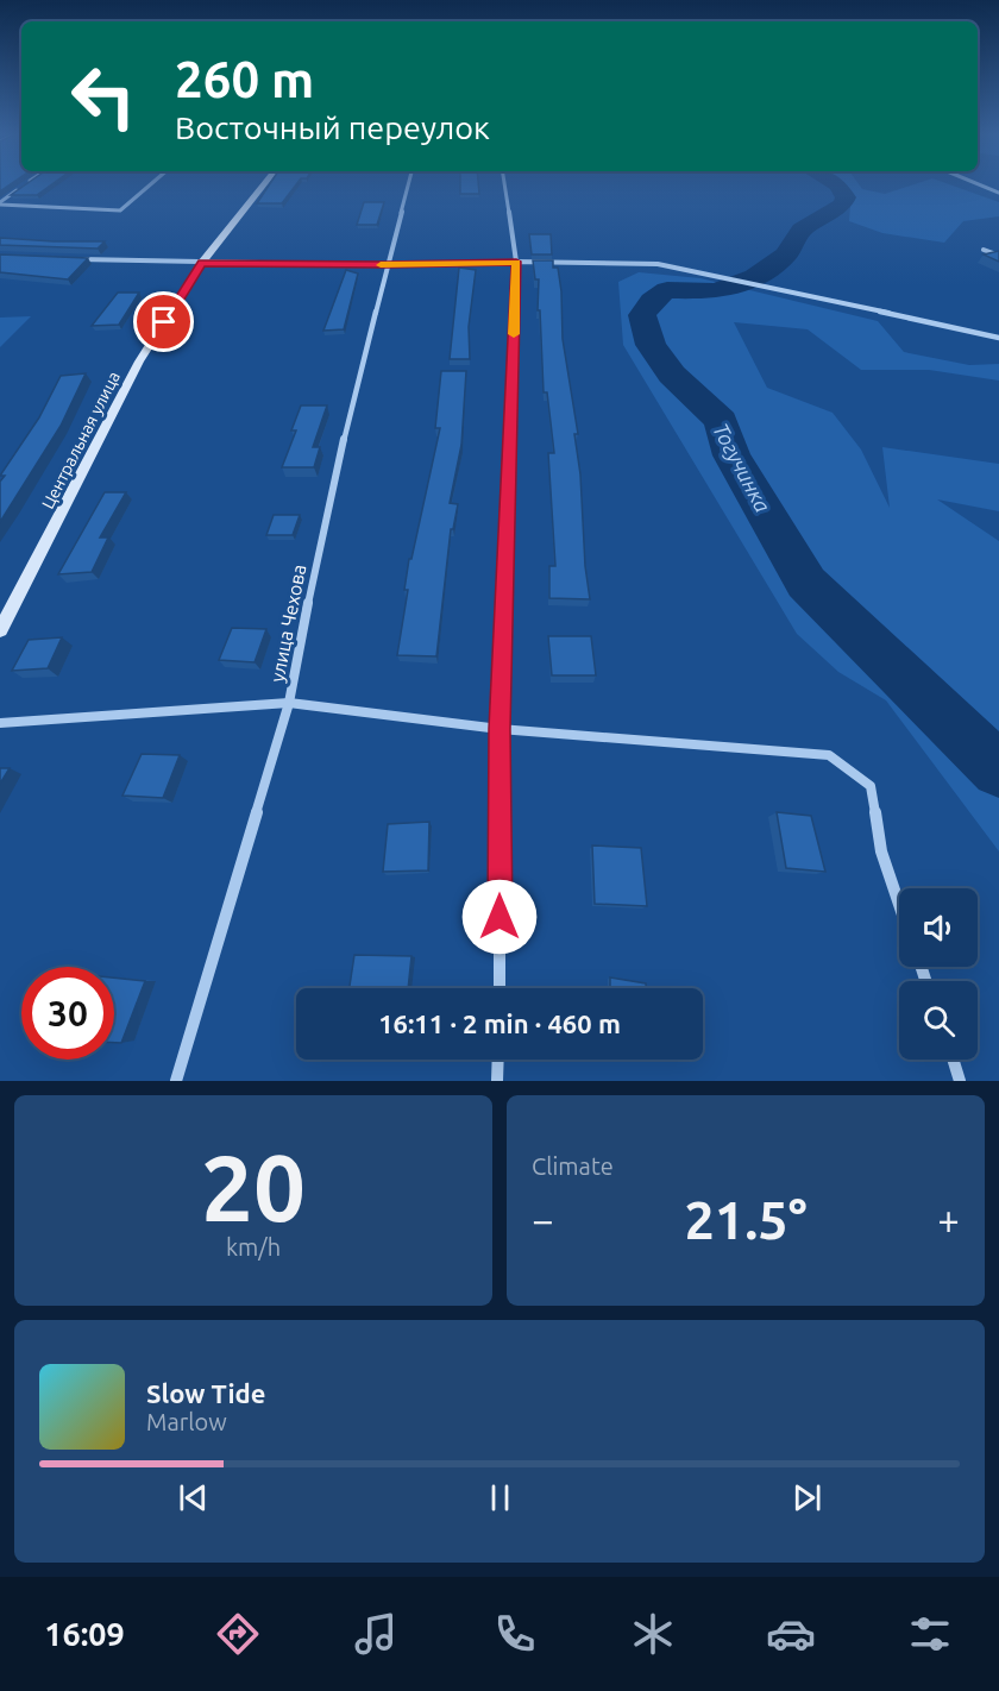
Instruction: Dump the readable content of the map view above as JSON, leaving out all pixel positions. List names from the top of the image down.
{
  "streets": {
    "main road": ["Центральная улица"],
    "street": ["улица Чехова"]
  },
  "water": ["Тогучинка"],
  "page": {
    "turn": ["260 m", "Восточный переулок"],
    "limit": "30",
    "trip": "16:11 · 2 min · 460 m",
    "tile": [
      ["20", "km/h"],
      "Climate"
    ],
    "heat": ["−", "21.5°", "+"],
    "song": ["Slow Tide", "Marlow"],
    "tabs": "16:09"
  }
}
